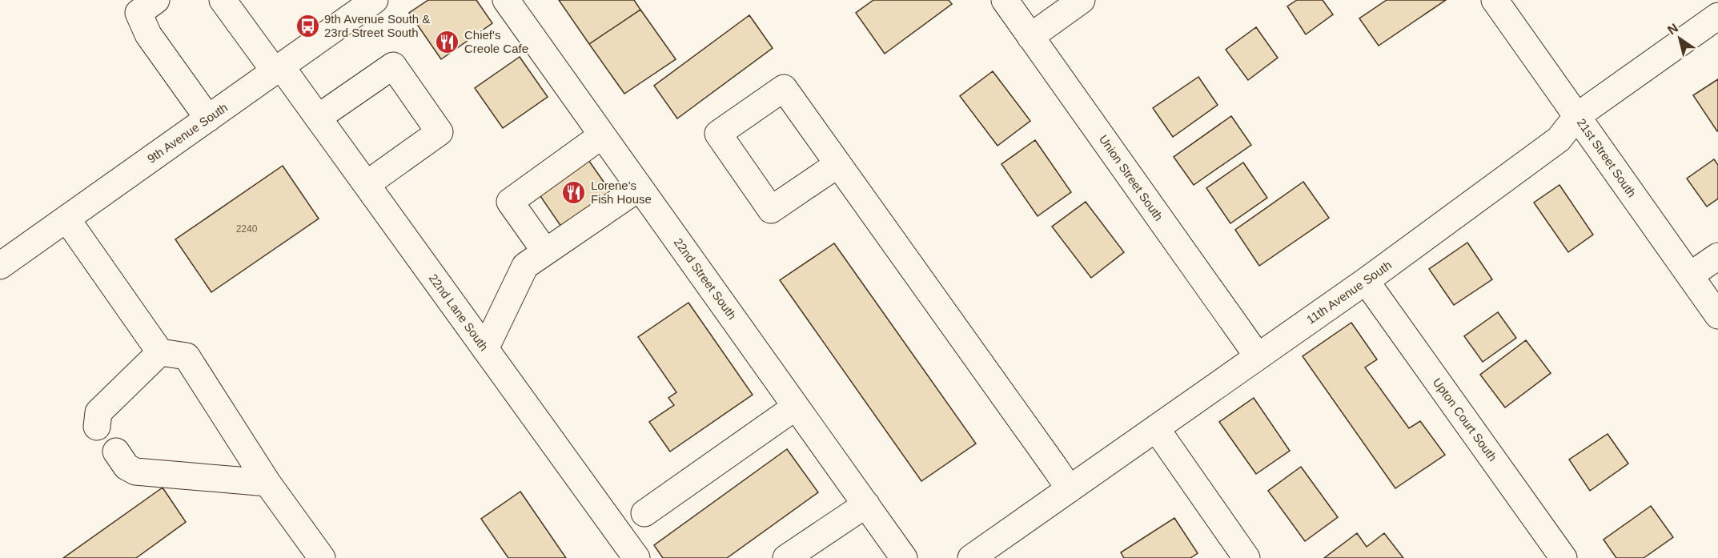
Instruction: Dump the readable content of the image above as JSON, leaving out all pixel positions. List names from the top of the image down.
{
  "streets": {
    "street": [
      "9th Avenue South",
      "21st Street South",
      "Union Street South",
      "22nd Street South",
      "11th Avenue South",
      "22nd Lane South",
      "Upton Court South"
    ]
  },
  "crossings": [
    ["9th Avenue South", "22nd Lane South"],
    ["21st Street South", "11th Avenue South"],
    ["Union Street South", "11th Avenue South"],
    ["11th Avenue South", "Upton Court South"]
  ],
  "places": {
    "bus stop": ["9th Avenue South & 23rd Street South"],
    "restaurant": ["Chief's Creole Cafe", "Lorene's Fish House"]
  },
  "house_numbers": ["2240"],
  "north": "top left"
}
